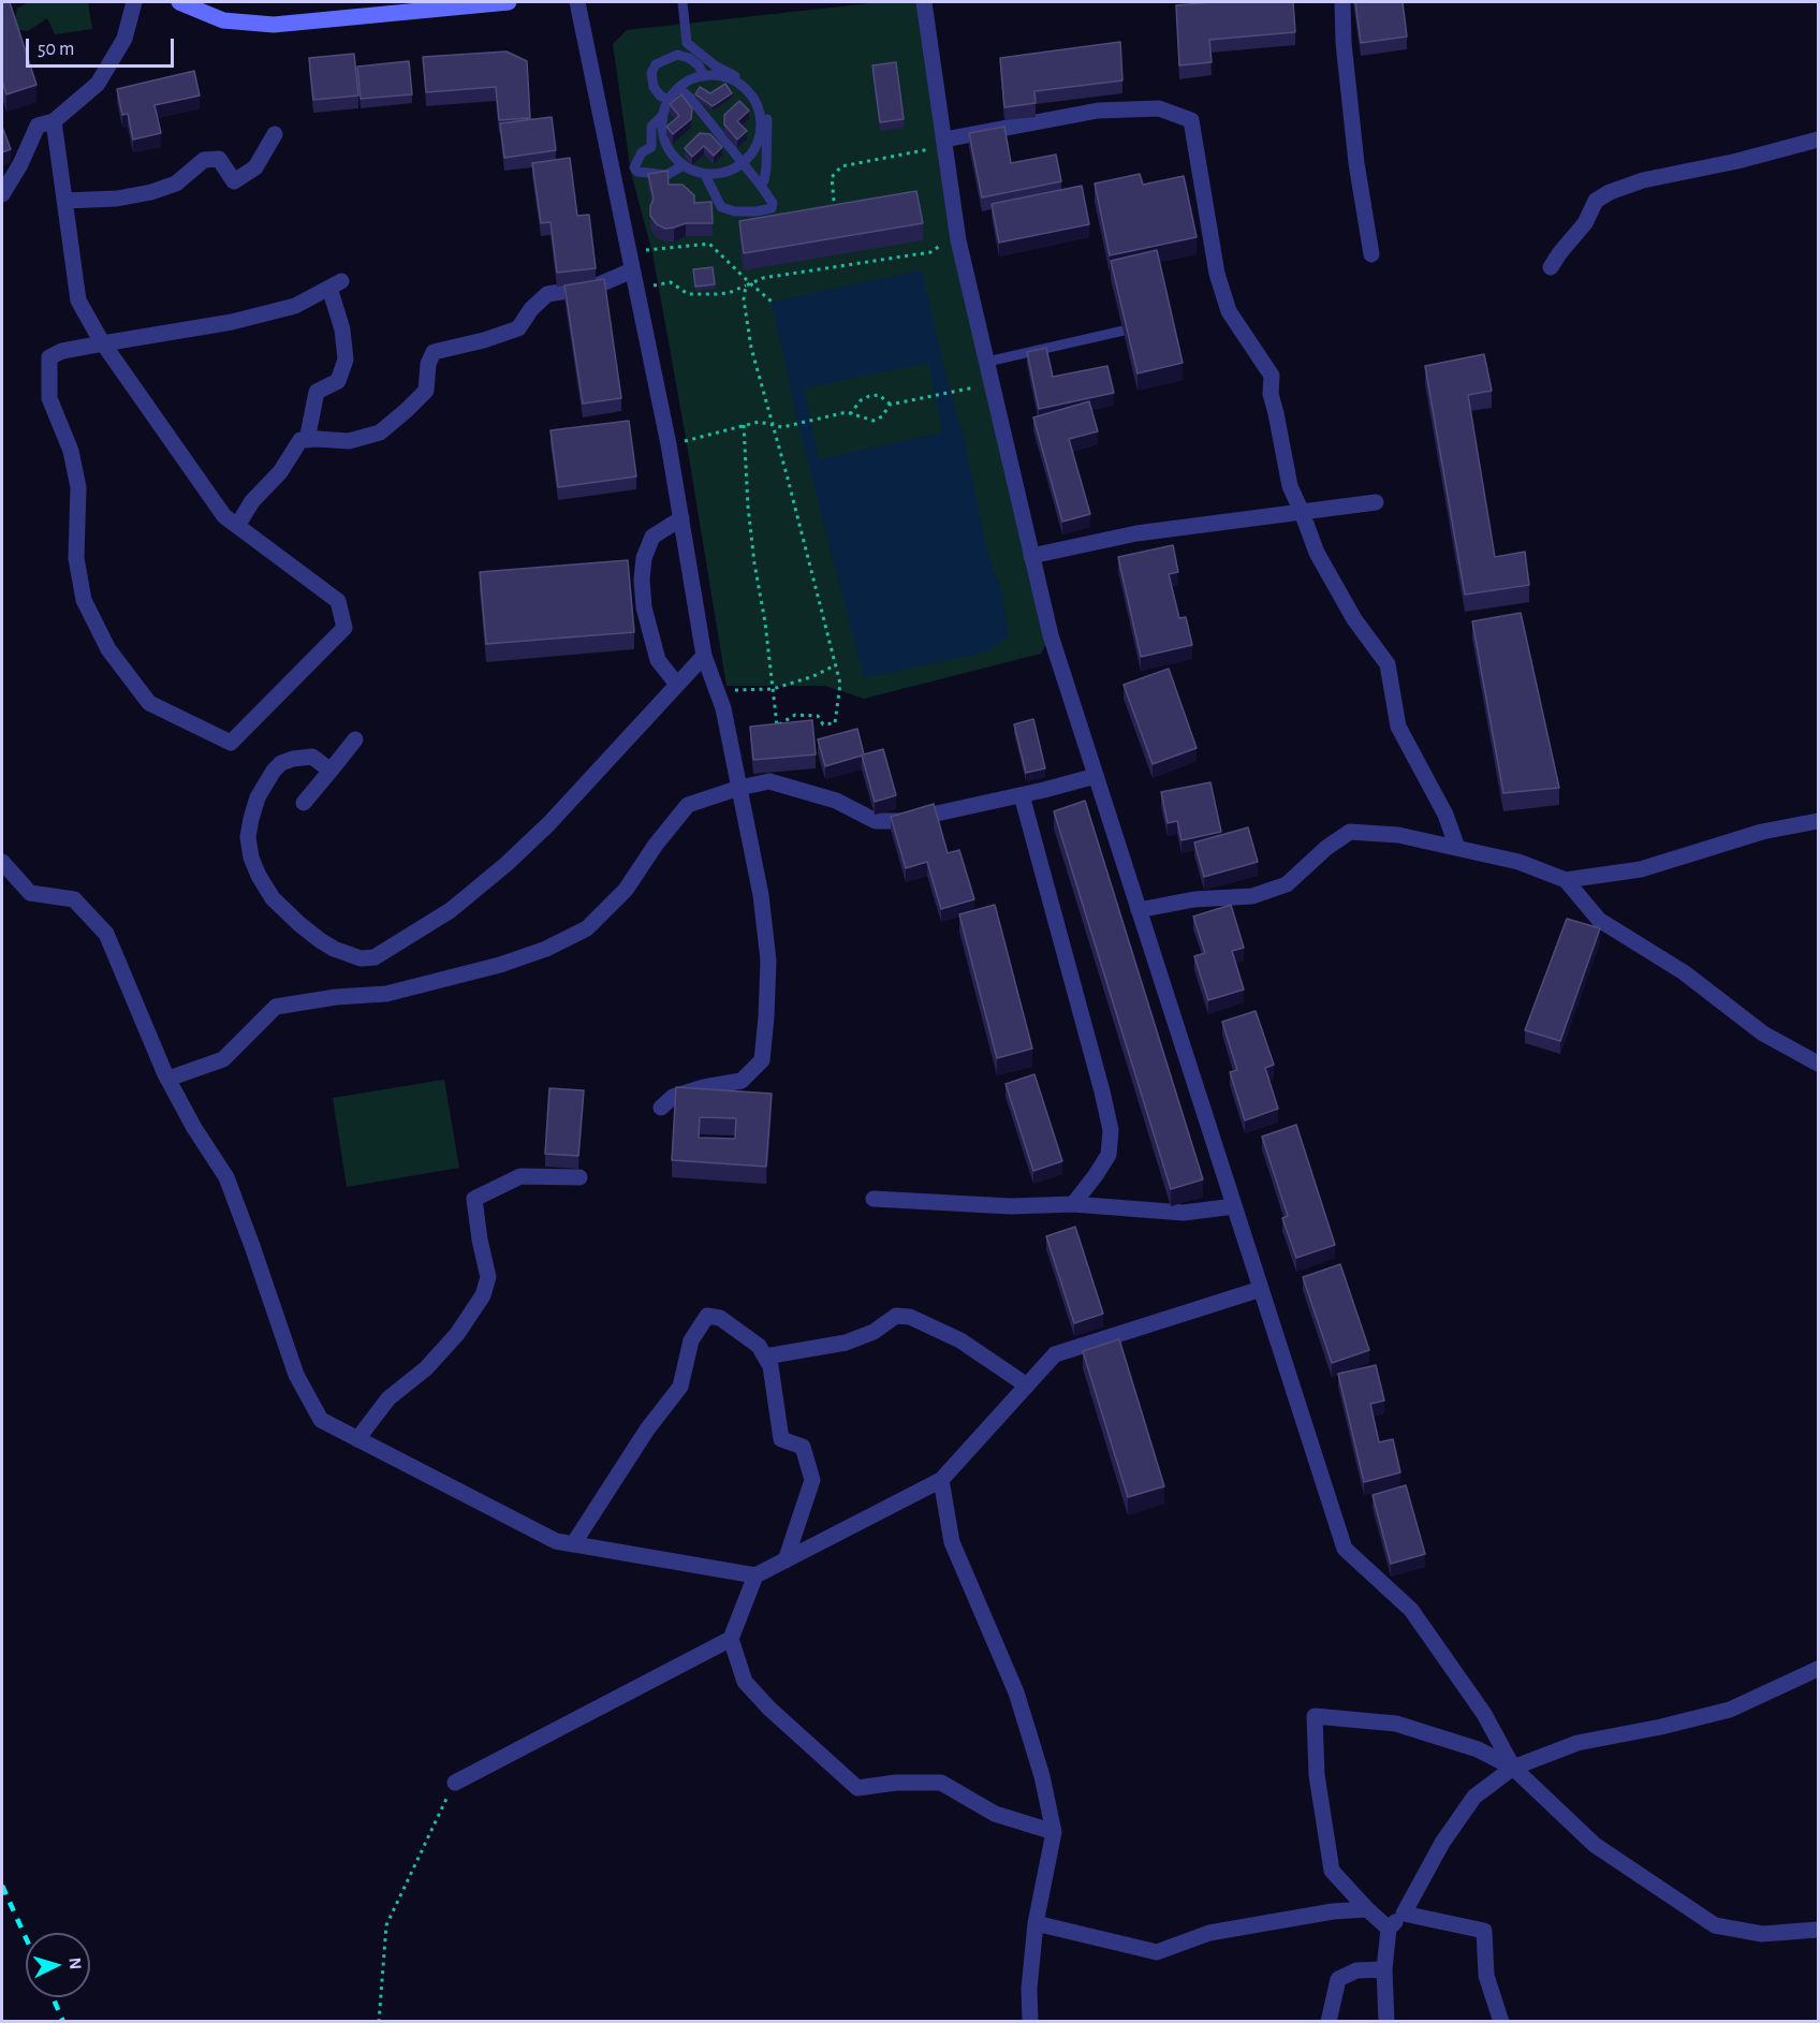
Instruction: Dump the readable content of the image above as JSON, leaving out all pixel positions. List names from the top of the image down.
{
  "scale_bar": "50 m",
  "north": "right"
}
